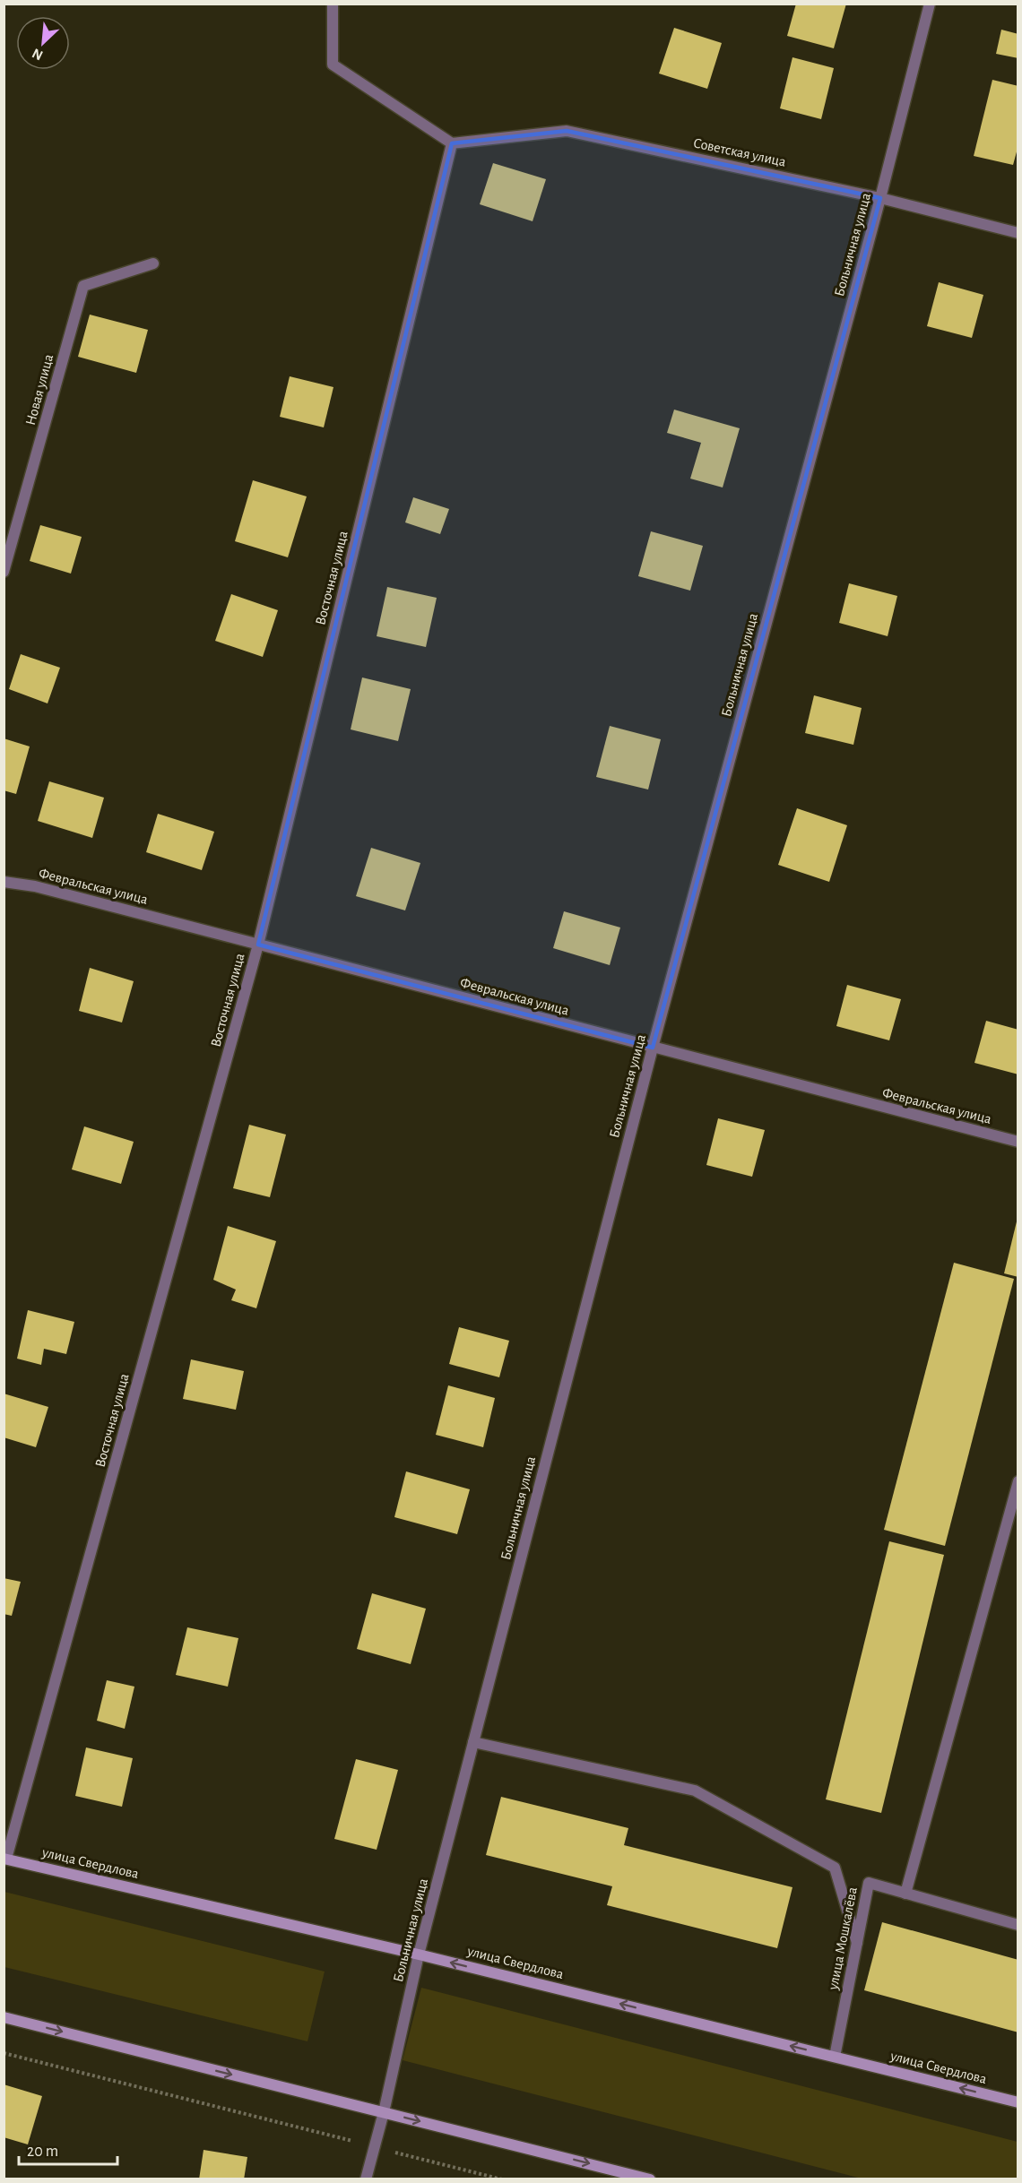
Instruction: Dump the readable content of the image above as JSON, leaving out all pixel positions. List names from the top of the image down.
{
  "streets": {
    "main road": ["улица Свердлова"],
    "street": [
      "Советская улица",
      "Больничная улица",
      "Новая улица",
      "Восточная улица",
      "Февральская улица",
      "улица Мошкалёва"
    ]
  },
  "crossings": [
    ["Советская улица", "Больничная улица"],
    ["Советская улица", "Восточная улица"],
    ["Больничная улица", "Февральская улица"],
    ["Больничная улица", "улица Свердлова"],
    ["Восточная улица", "Февральская улица"],
    ["Восточная улица", "улица Свердлова"],
    ["улица Свердлова", "улица Мошкалёва"]
  ],
  "one_way": ["улица Свердлова"],
  "scale_bar": "20 m",
  "north": "bottom left"
}
